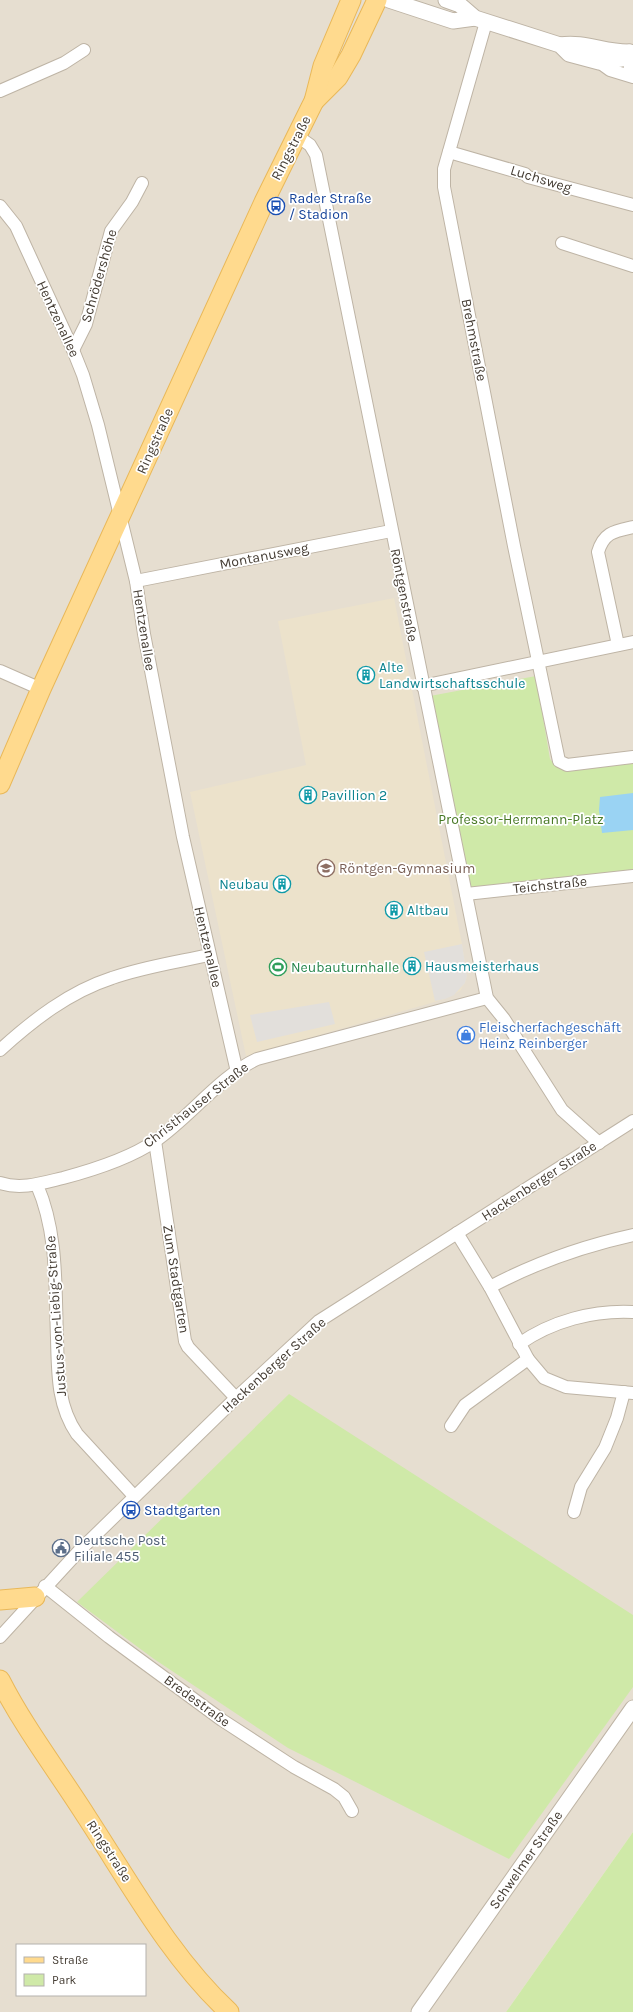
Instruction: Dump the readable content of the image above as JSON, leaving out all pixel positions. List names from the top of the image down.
{
  "streets": {
    "main road": ["Ringstraße"],
    "street": [
      "Luchsweg",
      "Schrödershöhe",
      "Hentzenallee",
      "Brehmstraße",
      "Montanusweg",
      "Röntgenstraße",
      "Teichstraße",
      "Christhauser Straße",
      "Hackenberger Straße",
      "Zum Stadtgarten",
      "Justus-von-Liebig-Straße",
      "Bredestraße",
      "Schwelmer Straße"
    ]
  },
  "crossings": [
    ["Ringstraße", "Hentzenallee"],
    ["Ringstraße", "Röntgenstraße"],
    ["Luchsweg", "Brehmstraße"],
    ["Schrödershöhe", "Hentzenallee"],
    ["Hentzenallee", "Montanusweg"],
    ["Hentzenallee", "Christhauser Straße"],
    ["Montanusweg", "Röntgenstraße"],
    ["Röntgenstraße", "Teichstraße"],
    ["Röntgenstraße", "Christhauser Straße"],
    ["Röntgenstraße", "Hackenberger Straße"],
    ["Christhauser Straße", "Zum Stadtgarten"],
    ["Christhauser Straße", "Justus-von-Liebig-Straße"],
    ["Hackenberger Straße", "Zum Stadtgarten"],
    ["Hackenberger Straße", "Justus-von-Liebig-Straße"],
    ["Hackenberger Straße", "Bredestraße"]
  ],
  "parks": ["Professor-Herrmann-Platz"],
  "places": {
    "bus stop": ["Rader Straße / Stadion", "Stadtgarten"],
    "building": [
      "Alte Landwirtschaftsschule",
      "Pavillion 2",
      "Neubau",
      "Altbau",
      "Hausmeisterhaus"
    ],
    "school or university": ["Röntgen-Gymnasium"],
    "sports": ["Neubauturnhalle"],
    "shop": ["Fleischerfachgeschäft Heinz Reinberger"],
    "public building": ["Deutsche Post Filiale 455"]
  },
  "legend": ["Straße", "Park"]
}
